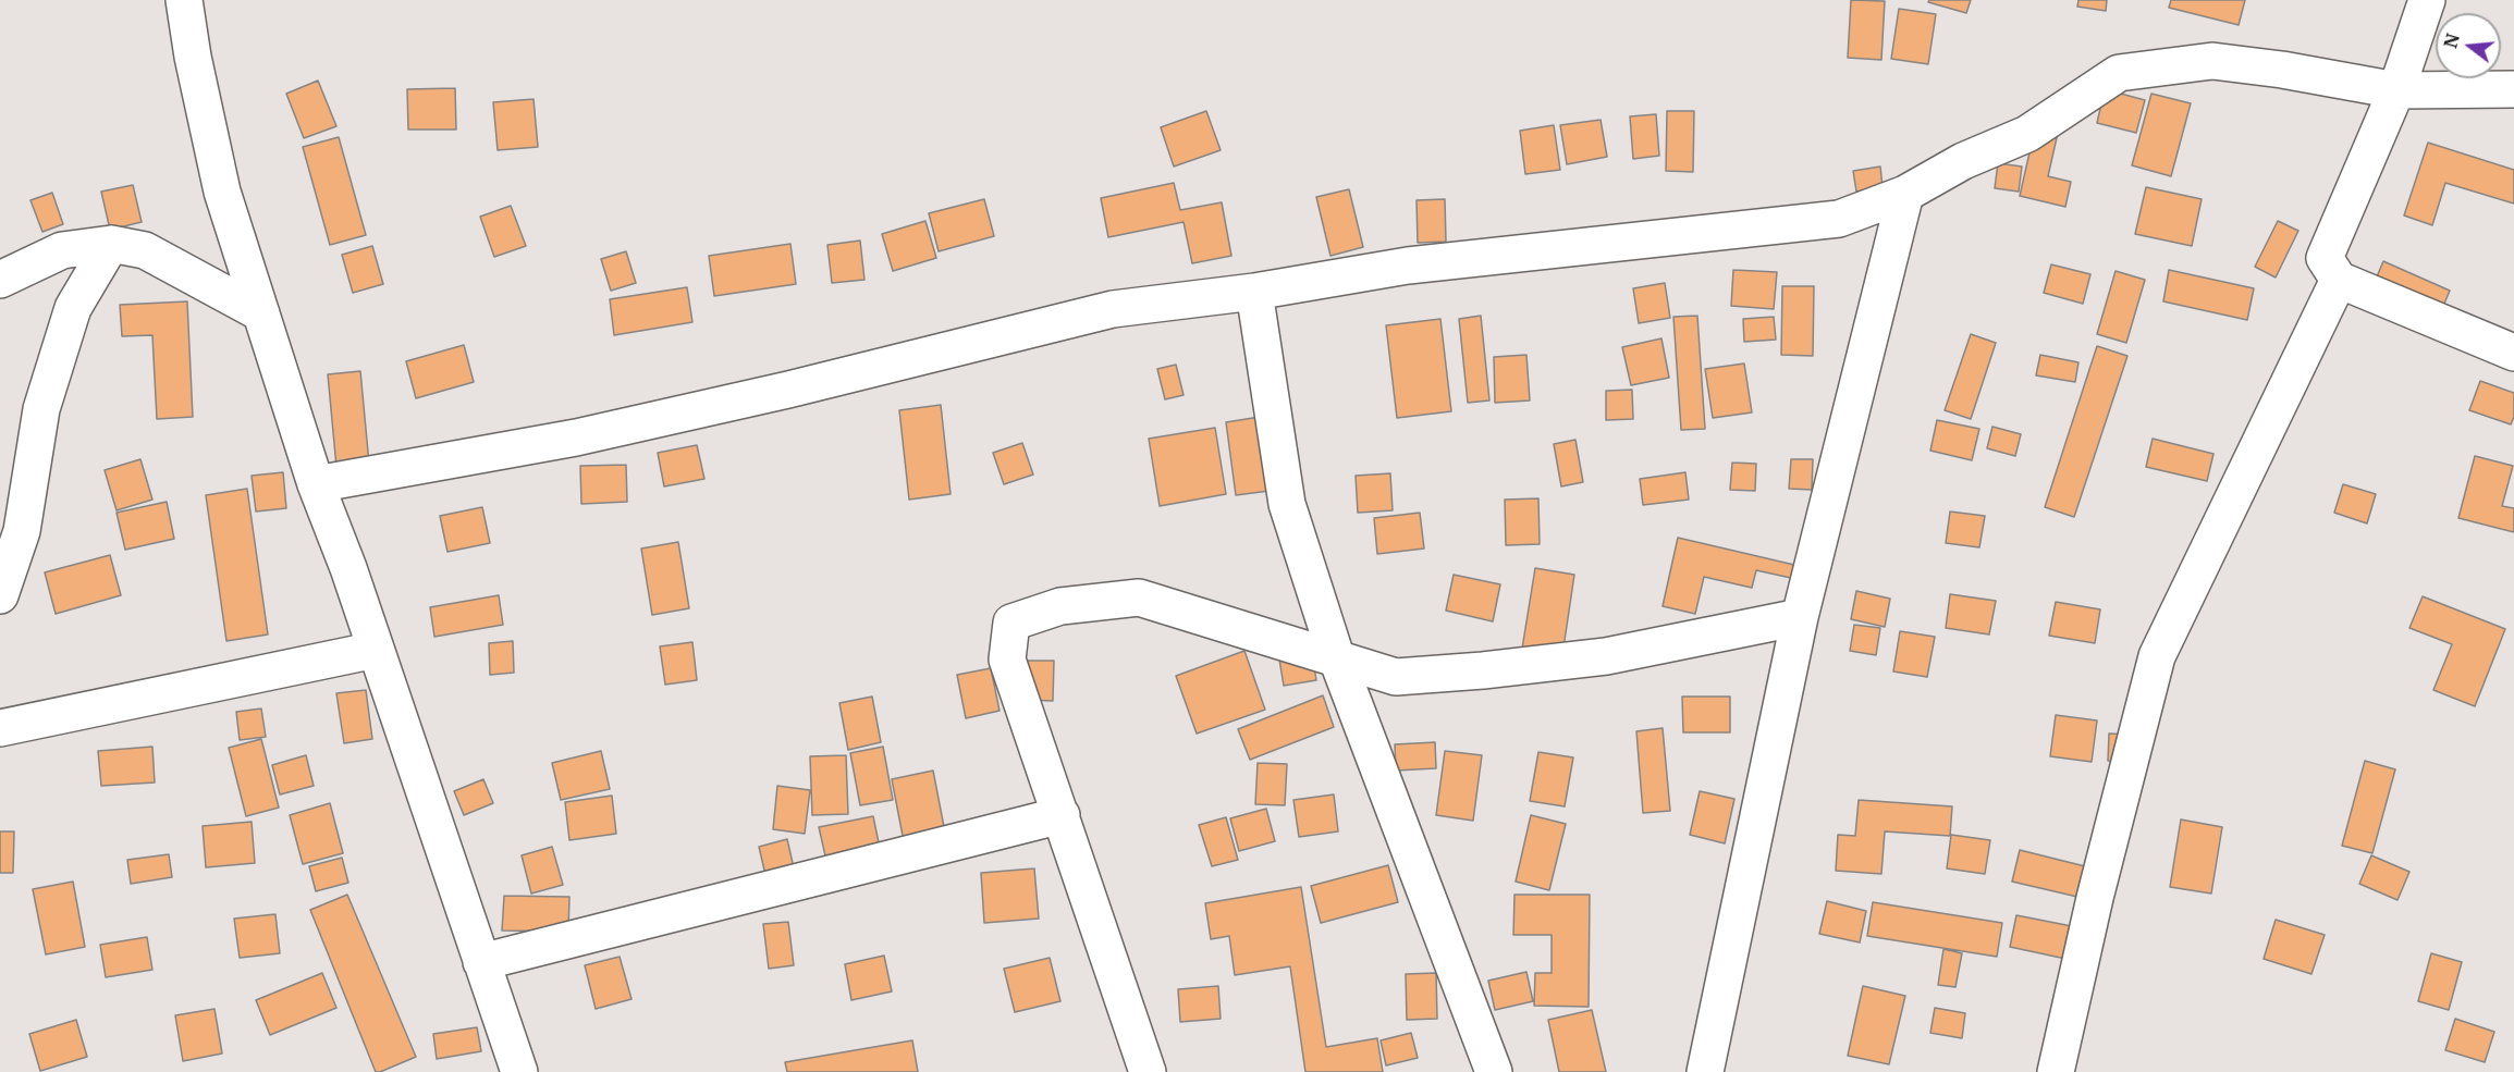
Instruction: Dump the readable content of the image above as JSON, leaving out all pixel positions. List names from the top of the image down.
{
  "north": "left"
}
